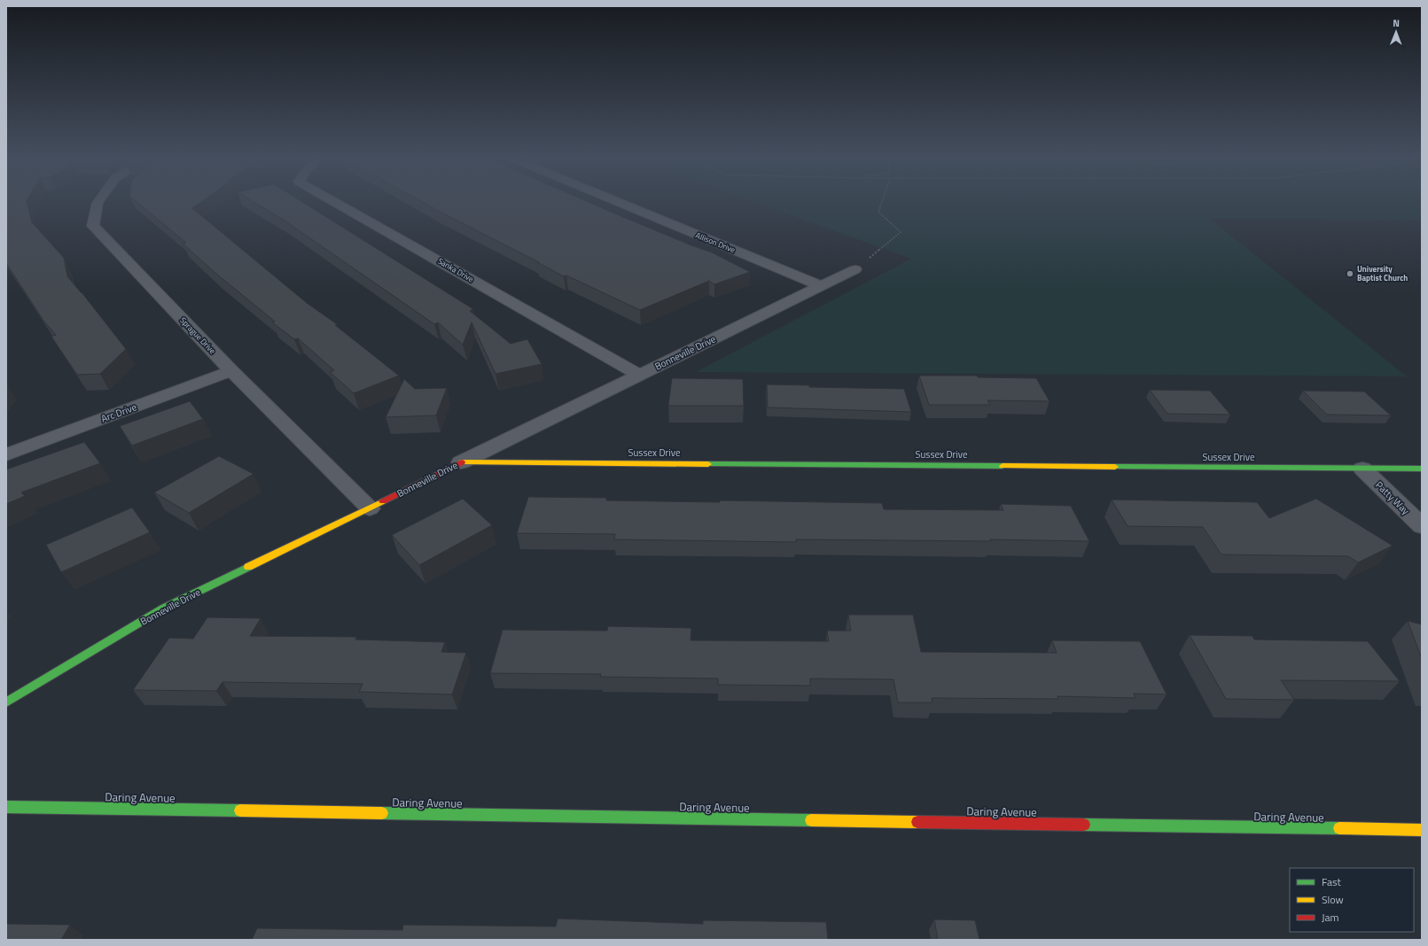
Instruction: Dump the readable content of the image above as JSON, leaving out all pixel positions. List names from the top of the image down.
{
  "streets": {
    "street": [
      "Allison Drive",
      "Sanka Drive",
      "Sprague Drive",
      "Bonneville Drive",
      "Arc Drive",
      "Sussex Drive",
      "Patty Way",
      "Daring Avenue"
    ]
  },
  "crossings": [
    ["Allison Drive", "Bonneville Drive"],
    ["Sanka Drive", "Bonneville Drive"],
    ["Sprague Drive", "Bonneville Drive"],
    ["Sprague Drive", "Arc Drive"],
    ["Bonneville Drive", "Sussex Drive"],
    ["Sussex Drive", "Patty Way"]
  ],
  "places": ["University Baptist Church"],
  "legend": ["Fast", "Slow", "Jam"],
  "north": "top"
}
